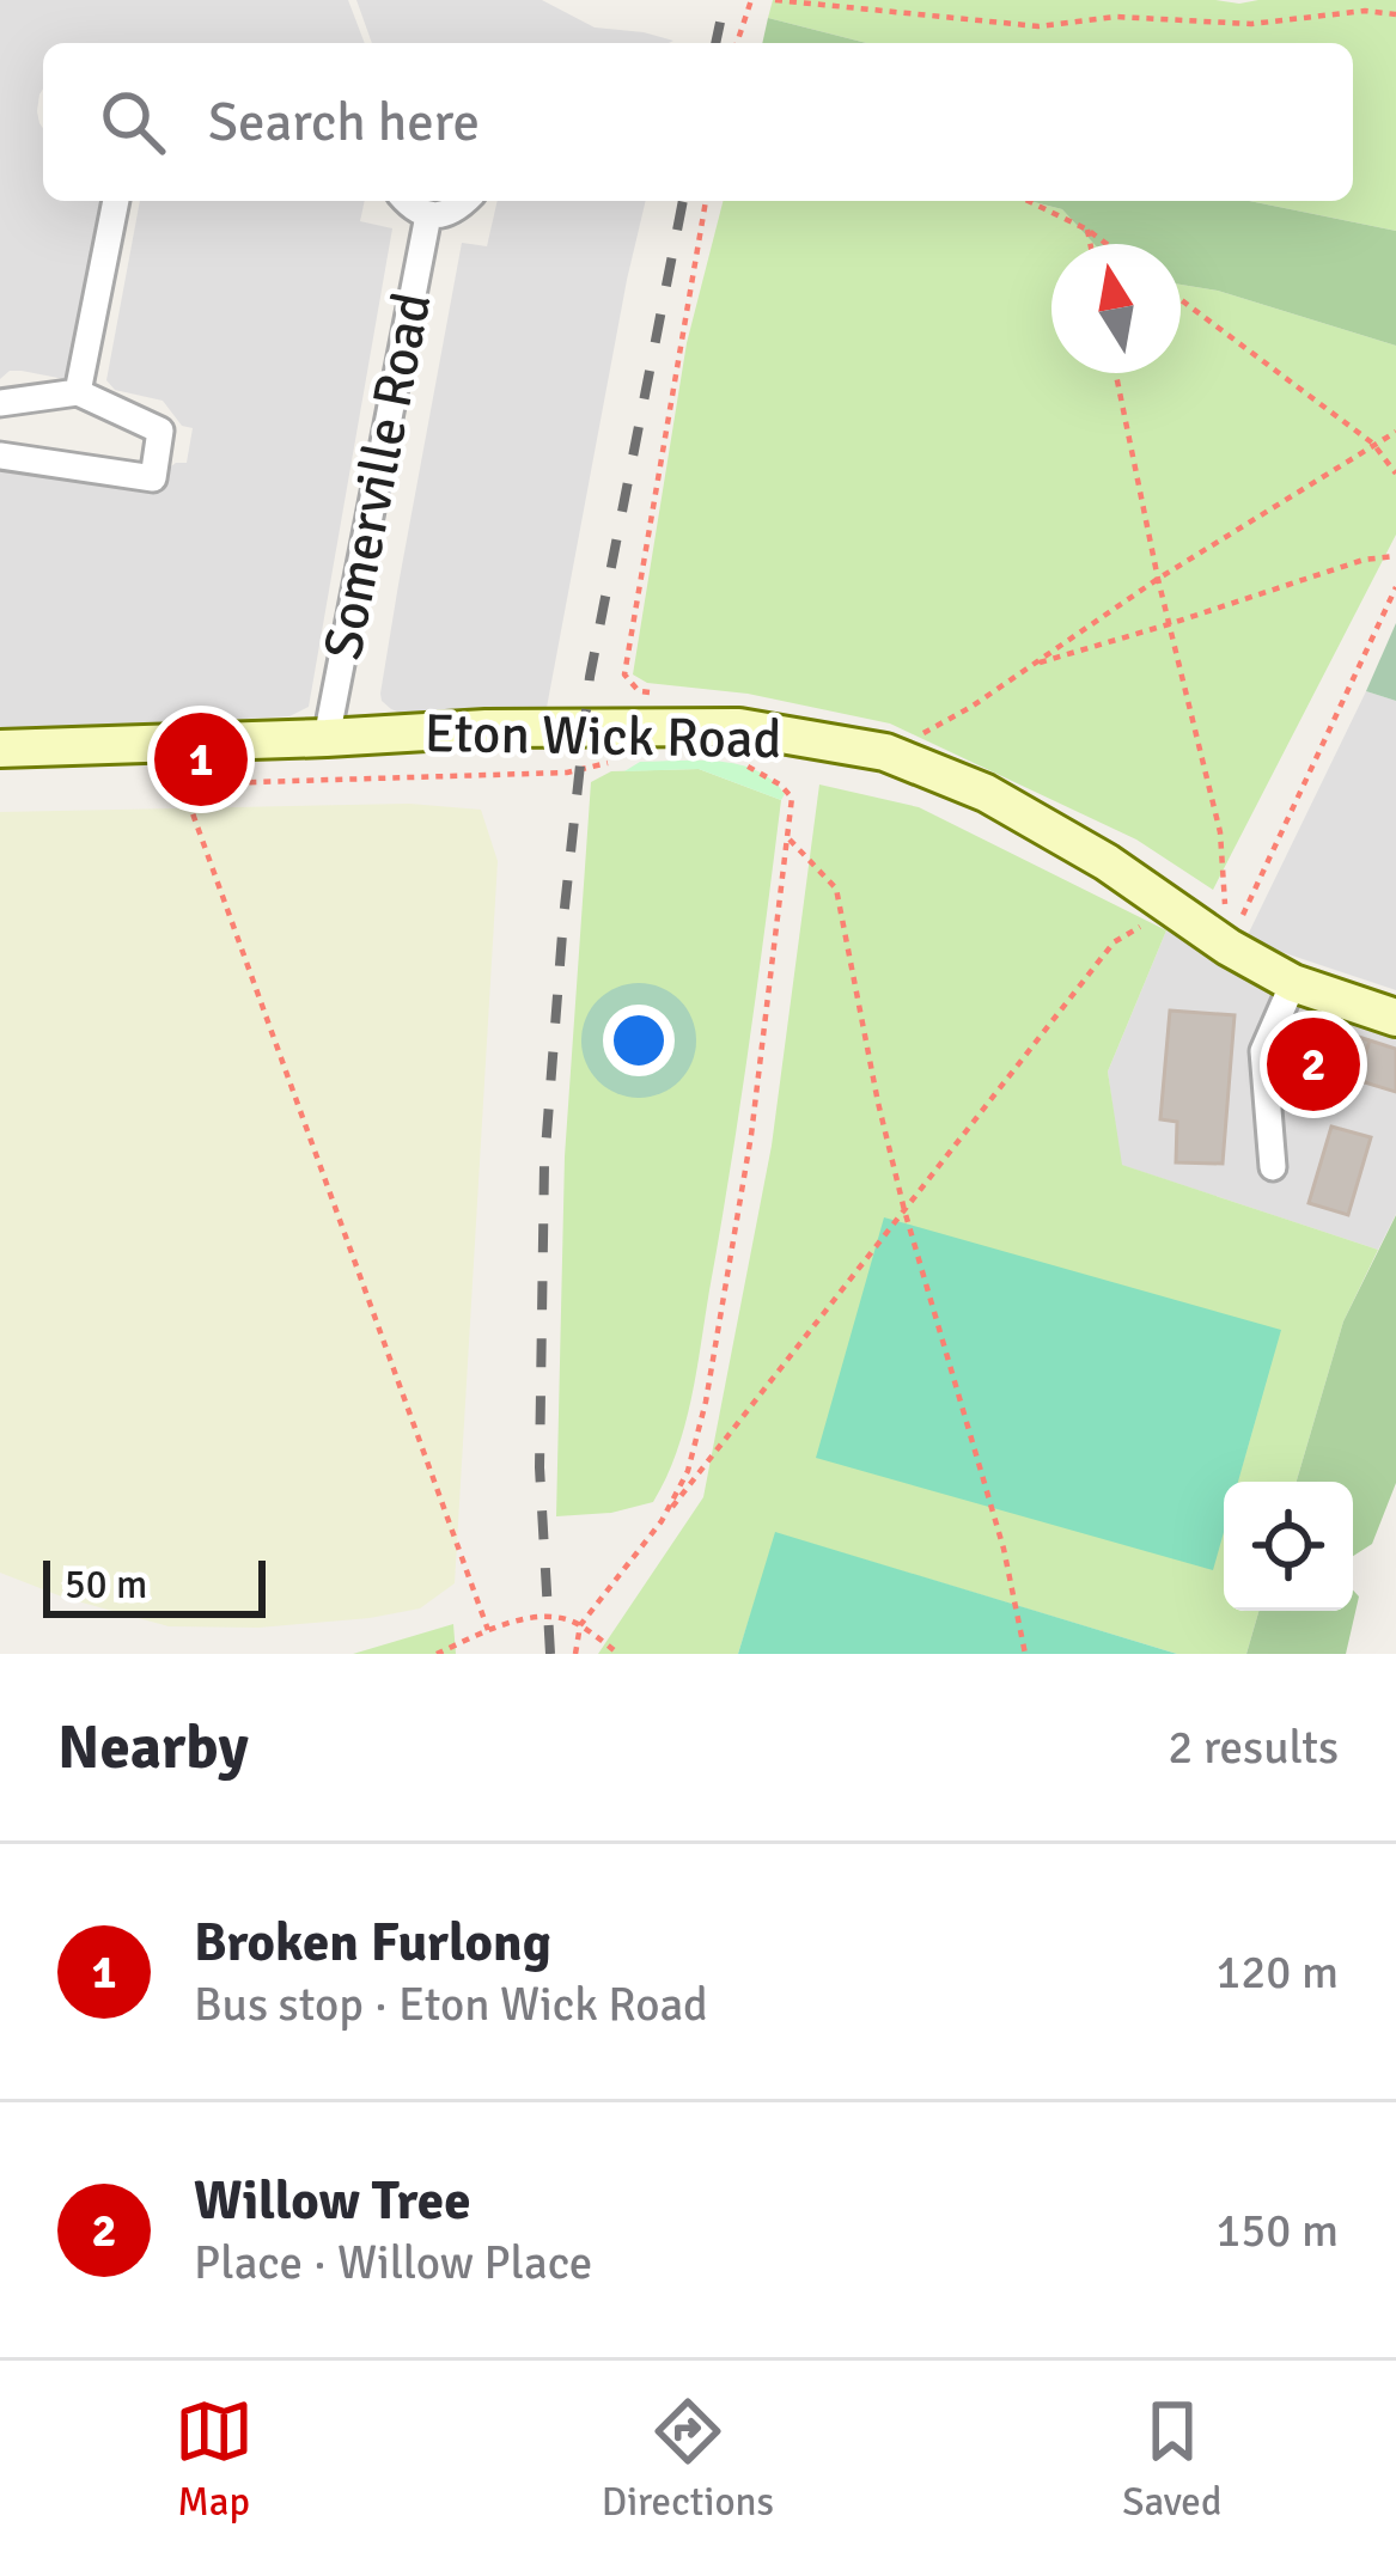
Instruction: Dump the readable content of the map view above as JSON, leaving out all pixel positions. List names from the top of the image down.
{
  "streets": {
    "main road": ["Eton Wick Road"],
    "street": ["Somerville Road"]
  },
  "crossings": [
    ["Somerville Road", "Eton Wick Road"]
  ],
  "scale_bar": "50 m",
  "north": "top",
  "page": {
    "search": "Search here",
    "pins": ["1", "2"],
    "scale": "50 m",
    "heading": ["Nearby", "2 results"],
    "list": [
      {
        "mark": "1",
        "name": "Broken Furlong",
        "note": "Bus stop · Eton Wick Road",
        "value": "120 m"
      },
      {
        "mark": "2",
        "name": "Willow Tree",
        "note": "Place · Willow Place",
        "value": "150 m"
      }
    ],
    "nav": ["Map", "Directions", "Saved"]
  }
}
